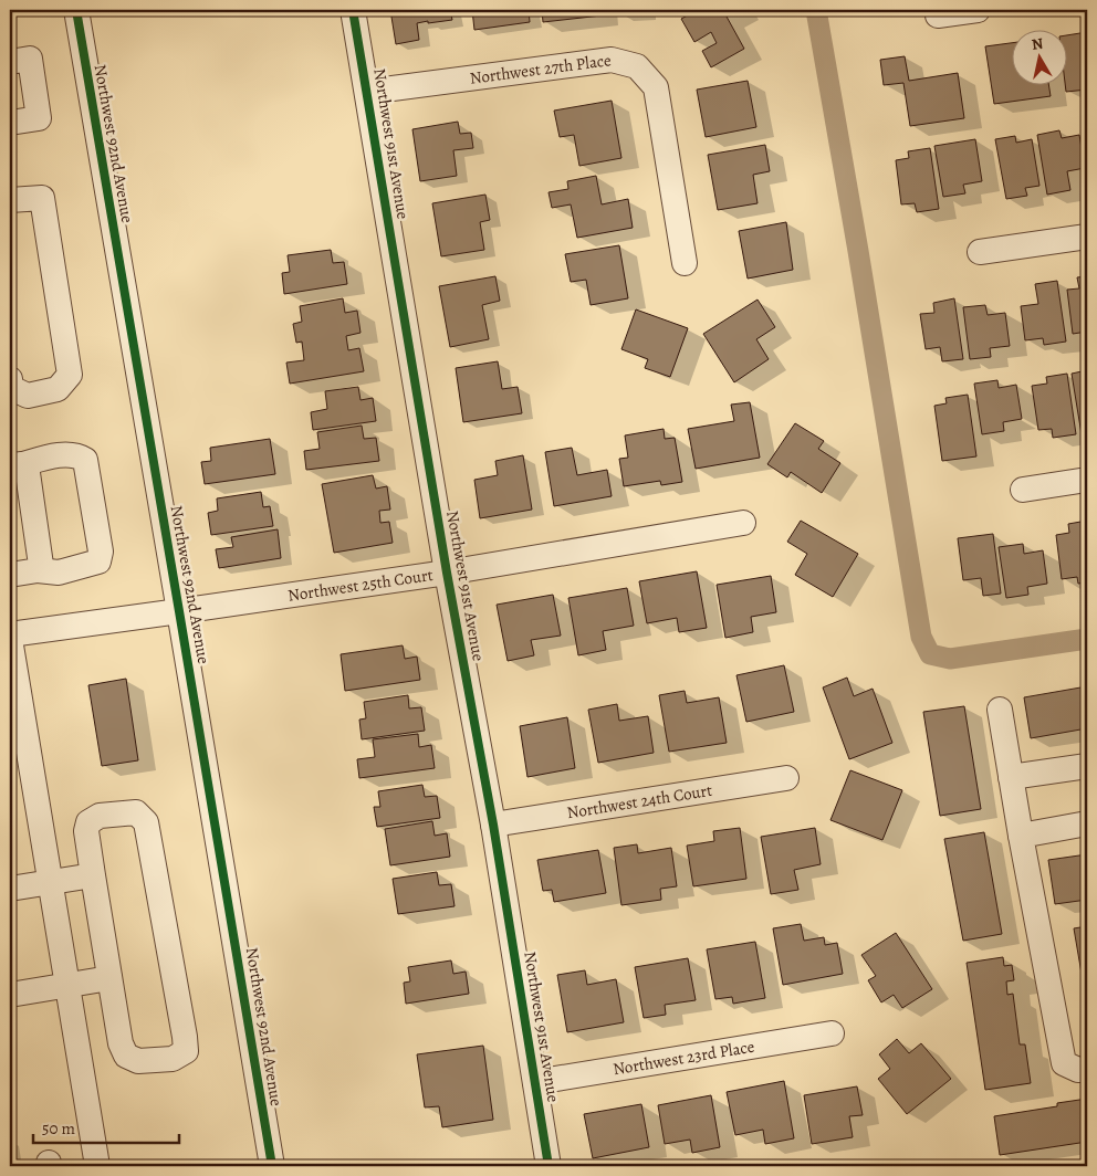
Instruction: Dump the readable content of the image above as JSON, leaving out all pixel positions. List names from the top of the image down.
{
  "streets": {
    "street": [
      "Northwest 27th Place",
      "Northwest 92nd Avenue",
      "Northwest 91st Avenue",
      "Northwest 25th Court",
      "Northwest 24th Court",
      "Northwest 23rd Place"
    ]
  },
  "crossings": [
    ["Northwest 27th Place", "Northwest 91st Avenue"],
    ["Northwest 92nd Avenue", "Northwest 25th Court"],
    ["Northwest 91st Avenue", "Northwest 25th Court"],
    ["Northwest 91st Avenue", "Northwest 24th Court"],
    ["Northwest 91st Avenue", "Northwest 23rd Place"]
  ],
  "scale_bar": "50 m",
  "north": "top"
}
